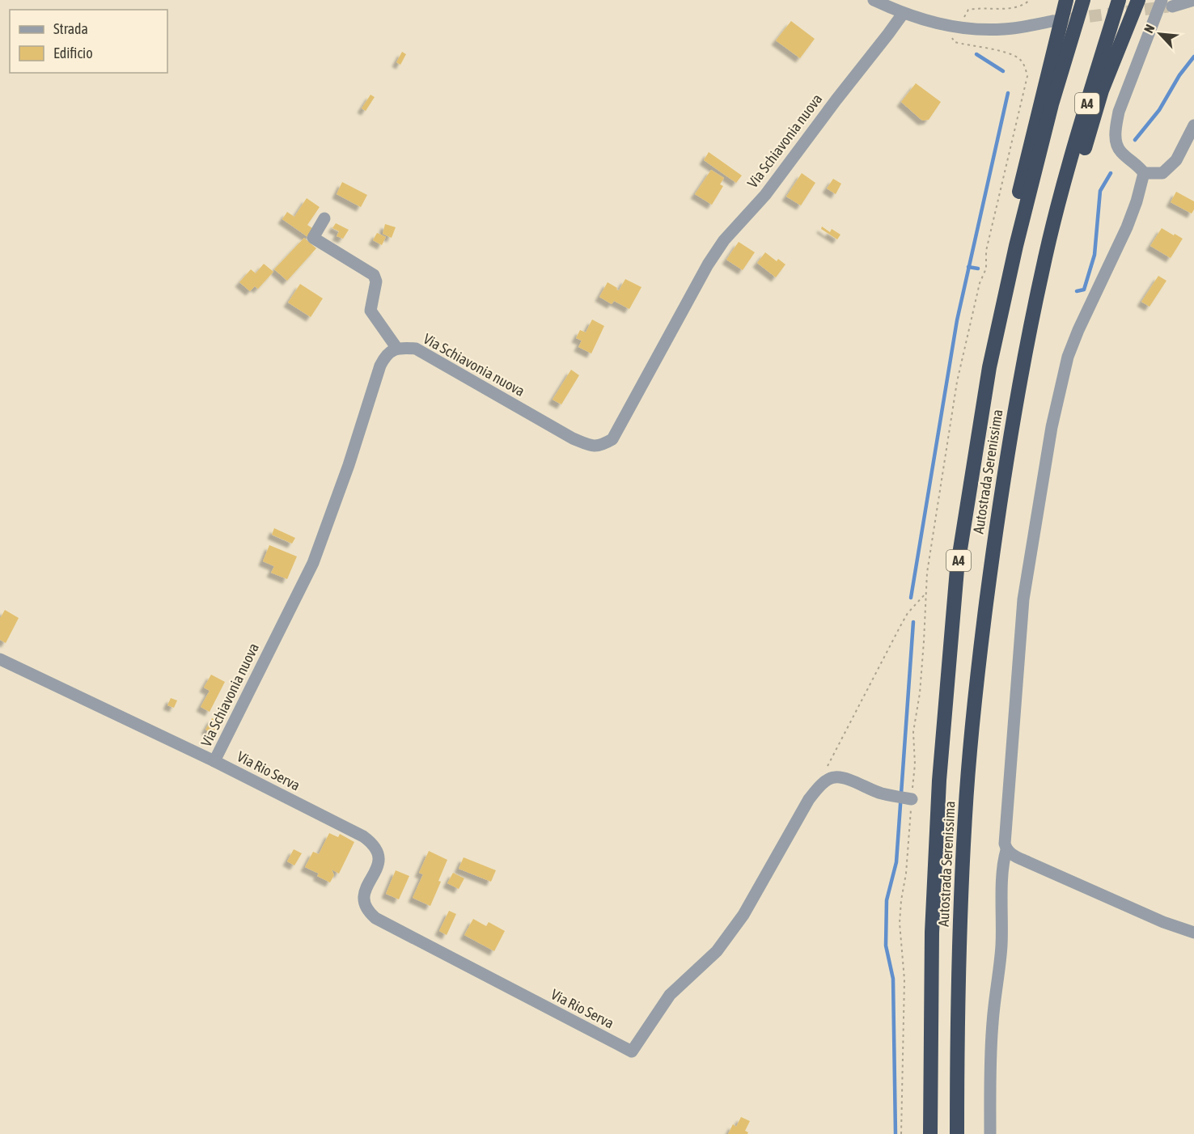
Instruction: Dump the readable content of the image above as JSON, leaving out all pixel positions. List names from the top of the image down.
{
  "streets": {
    "highway": ["A4", "Autostrada Serenissima"],
    "street": ["Via Schiavonia nuova", "Via Rio Serva"]
  },
  "crossings": [
    ["Via Schiavonia nuova", "Via Rio Serva"]
  ],
  "legend": ["Strada", "Edificio"],
  "north": "top left"
}
